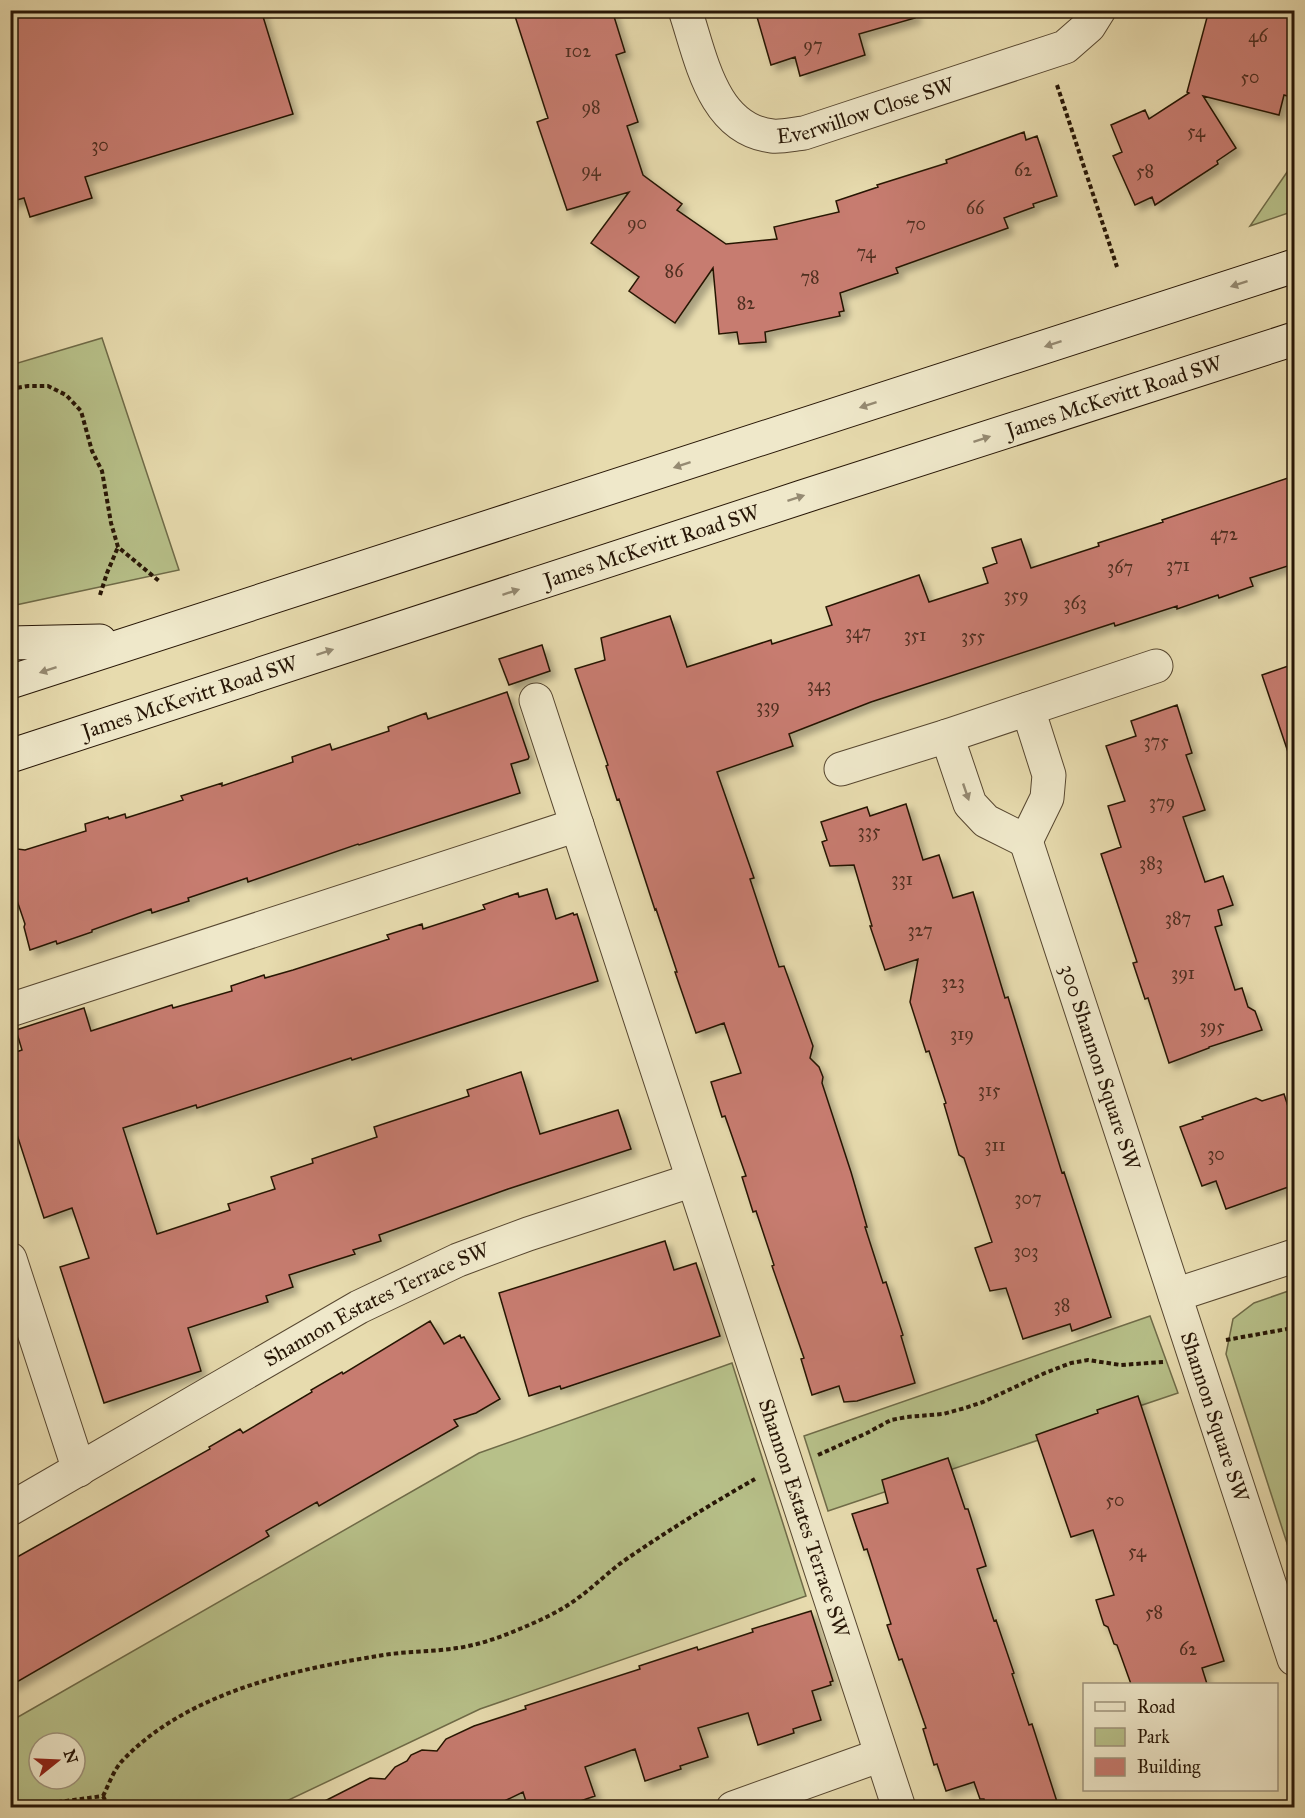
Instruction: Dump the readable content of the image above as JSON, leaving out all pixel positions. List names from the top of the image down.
{
  "streets": {
    "street": [
      "Everwillow Close SW",
      "James McKevitt Road SW",
      "300 Shannon Square SW",
      "Shannon Estates Terrace SW",
      "Shannon Square SW"
    ]
  },
  "crossings": [
    ["300 Shannon Square SW", "Shannon Square SW"]
  ],
  "house_numbers": [
    "46",
    "97",
    "102",
    "50",
    "98",
    "54",
    "30",
    "94",
    "62",
    "58",
    "66",
    "90",
    "70",
    "74",
    "86",
    "78",
    "82",
    "472",
    "371",
    "367",
    "359",
    "363",
    "347",
    "351",
    "355",
    "343",
    "339",
    "375",
    "379",
    "335",
    "383",
    "331",
    "387",
    "327",
    "391",
    "323",
    "395",
    "319",
    "315",
    "311",
    "30",
    "307",
    "303",
    "38",
    "50",
    "54",
    "58",
    "62"
  ],
  "legend": ["Road", "Park", "Building"],
  "north": "right"
}
